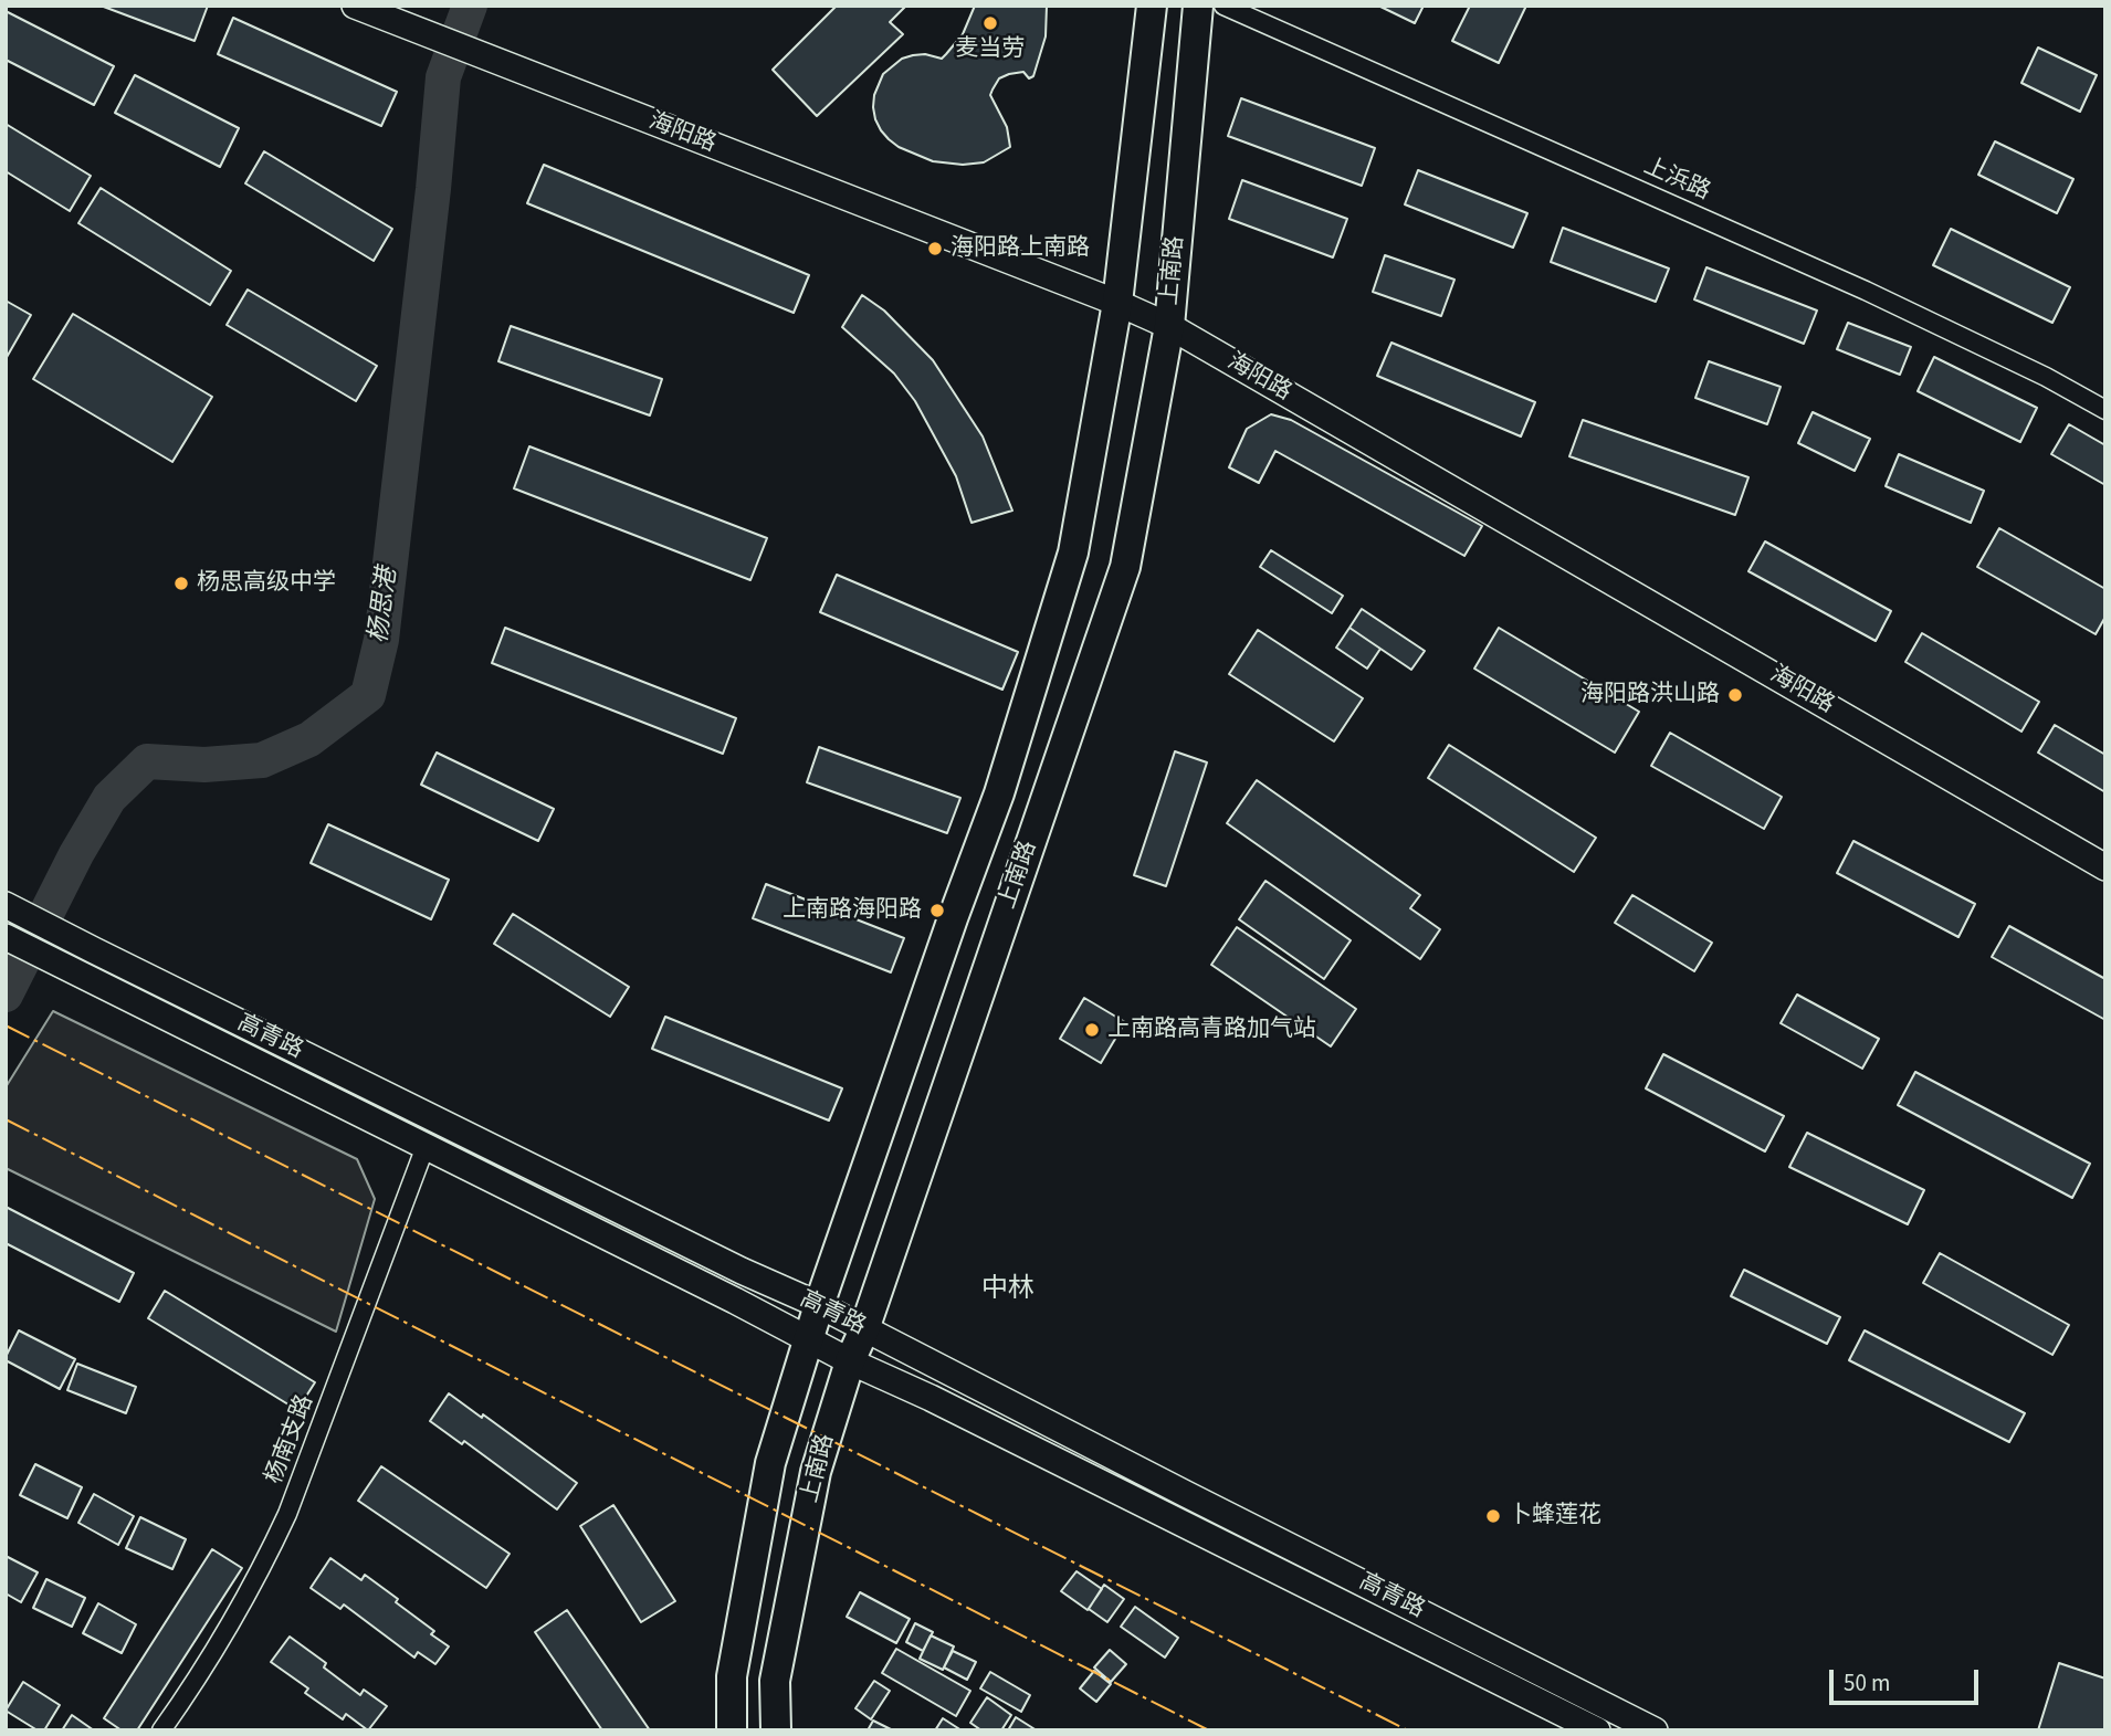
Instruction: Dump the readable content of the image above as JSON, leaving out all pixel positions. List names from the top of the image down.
{
  "streets": {
    "main road": ["海阳路", "上南路", "高青路"],
    "street": ["上浜路", "杨南支路"]
  },
  "crossings": [
    ["海阳路", "上南路"],
    ["上南路", "高青路"],
    ["高青路", "杨南支路"]
  ],
  "districts": ["中林"],
  "water": ["杨思港"],
  "places": [
    "麦当劳",
    "海阳路上南路",
    "杨思高级中学",
    "海阳路洪山路",
    "上南路海阳路",
    "上南路高青路加气站",
    "卜蜂莲花"
  ],
  "scale_bar": "50 m"
}
